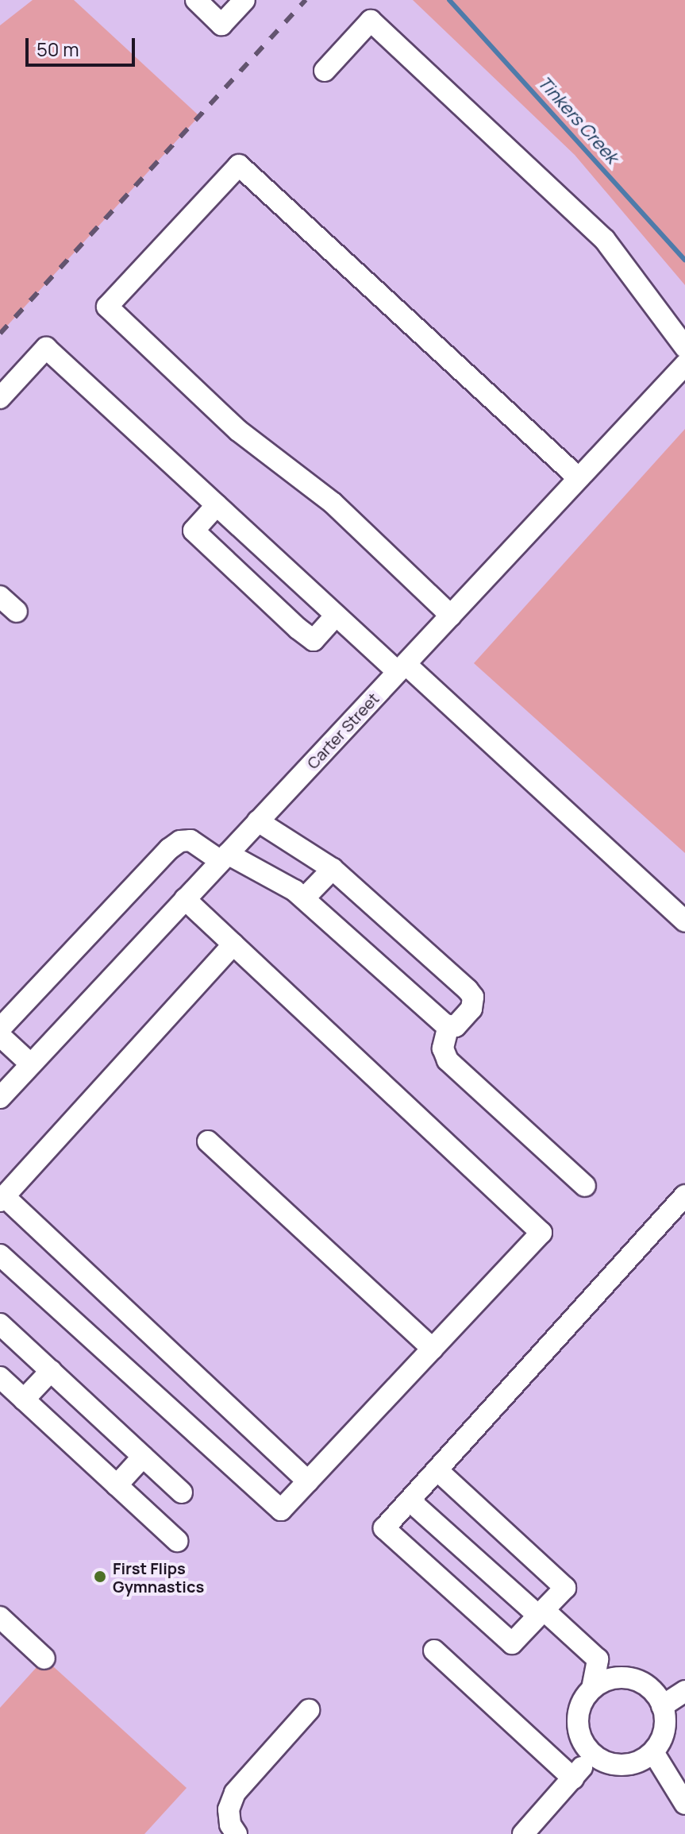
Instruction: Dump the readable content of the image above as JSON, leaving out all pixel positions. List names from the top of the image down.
{
  "streets": {
    "street": ["Carter Street"]
  },
  "water": ["Tinkers Creek"],
  "places": ["First Flips Gymnastics"],
  "scale_bar": "50 m"
}
